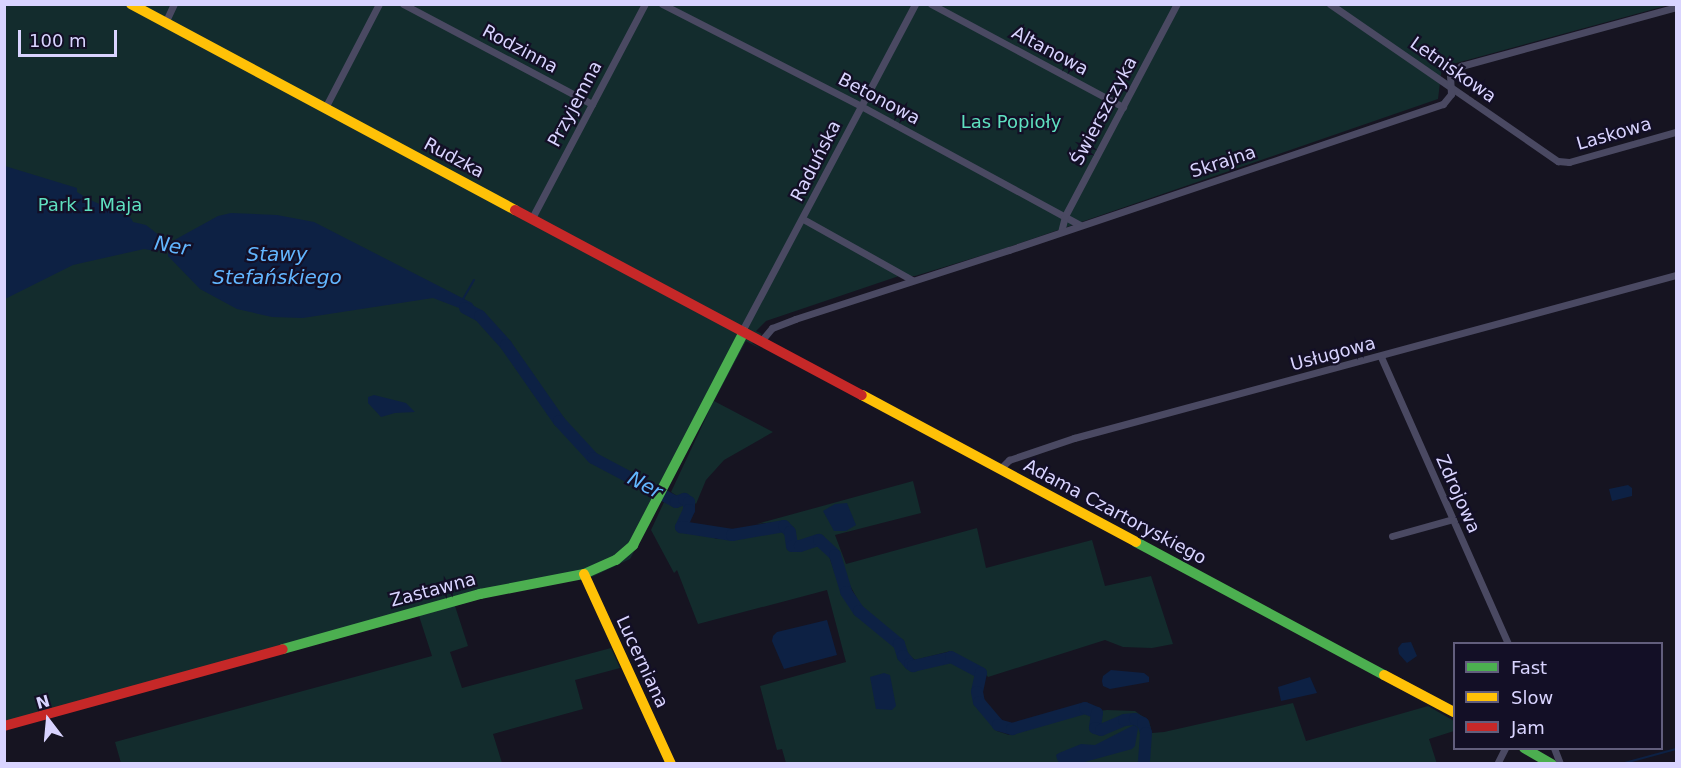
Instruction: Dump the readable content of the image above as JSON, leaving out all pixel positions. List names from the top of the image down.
{
  "streets": {
    "street": [
      "Rodzinna",
      "Altanowa",
      "Letniskowa",
      "Betonowa",
      "Przyjemna",
      "Świerszczyka",
      "Laskowa",
      "Rudzka",
      "Raduńska",
      "Skrajna",
      "Usługowa",
      "Zdrojowa",
      "Adama Czartoryskiego",
      "Zastawna",
      "Lucerniana"
    ]
  },
  "crossings": [
    ["Rodzinna", "Przyjemna"],
    ["Altanowa", "Świerszczyka"],
    ["Letniskowa", "Laskowa"],
    ["Letniskowa", "Skrajna"],
    ["Betonowa", "Świerszczyka"],
    ["Betonowa", "Raduńska"],
    ["Betonowa", "Skrajna"],
    ["Przyjemna", "Rudzka"],
    ["Świerszczyka", "Skrajna"],
    ["Rudzka", "Raduńska"],
    ["Rudzka", "Skrajna"],
    ["Rudzka", "Adama Czartoryskiego"],
    ["Rudzka", "Zastawna"],
    ["Raduńska", "Zastawna"],
    ["Skrajna", "Adama Czartoryskiego"],
    ["Usługowa", "Zdrojowa"],
    ["Usługowa", "Adama Czartoryskiego"],
    ["Zastawna", "Lucerniana"]
  ],
  "water": ["Ner", "Stawy Stefańskiego"],
  "parks": ["Las Popioły", "Park 1 Maja"],
  "legend": ["Fast", "Slow", "Jam"],
  "scale_bar": "100 m",
  "north": "top"
}
